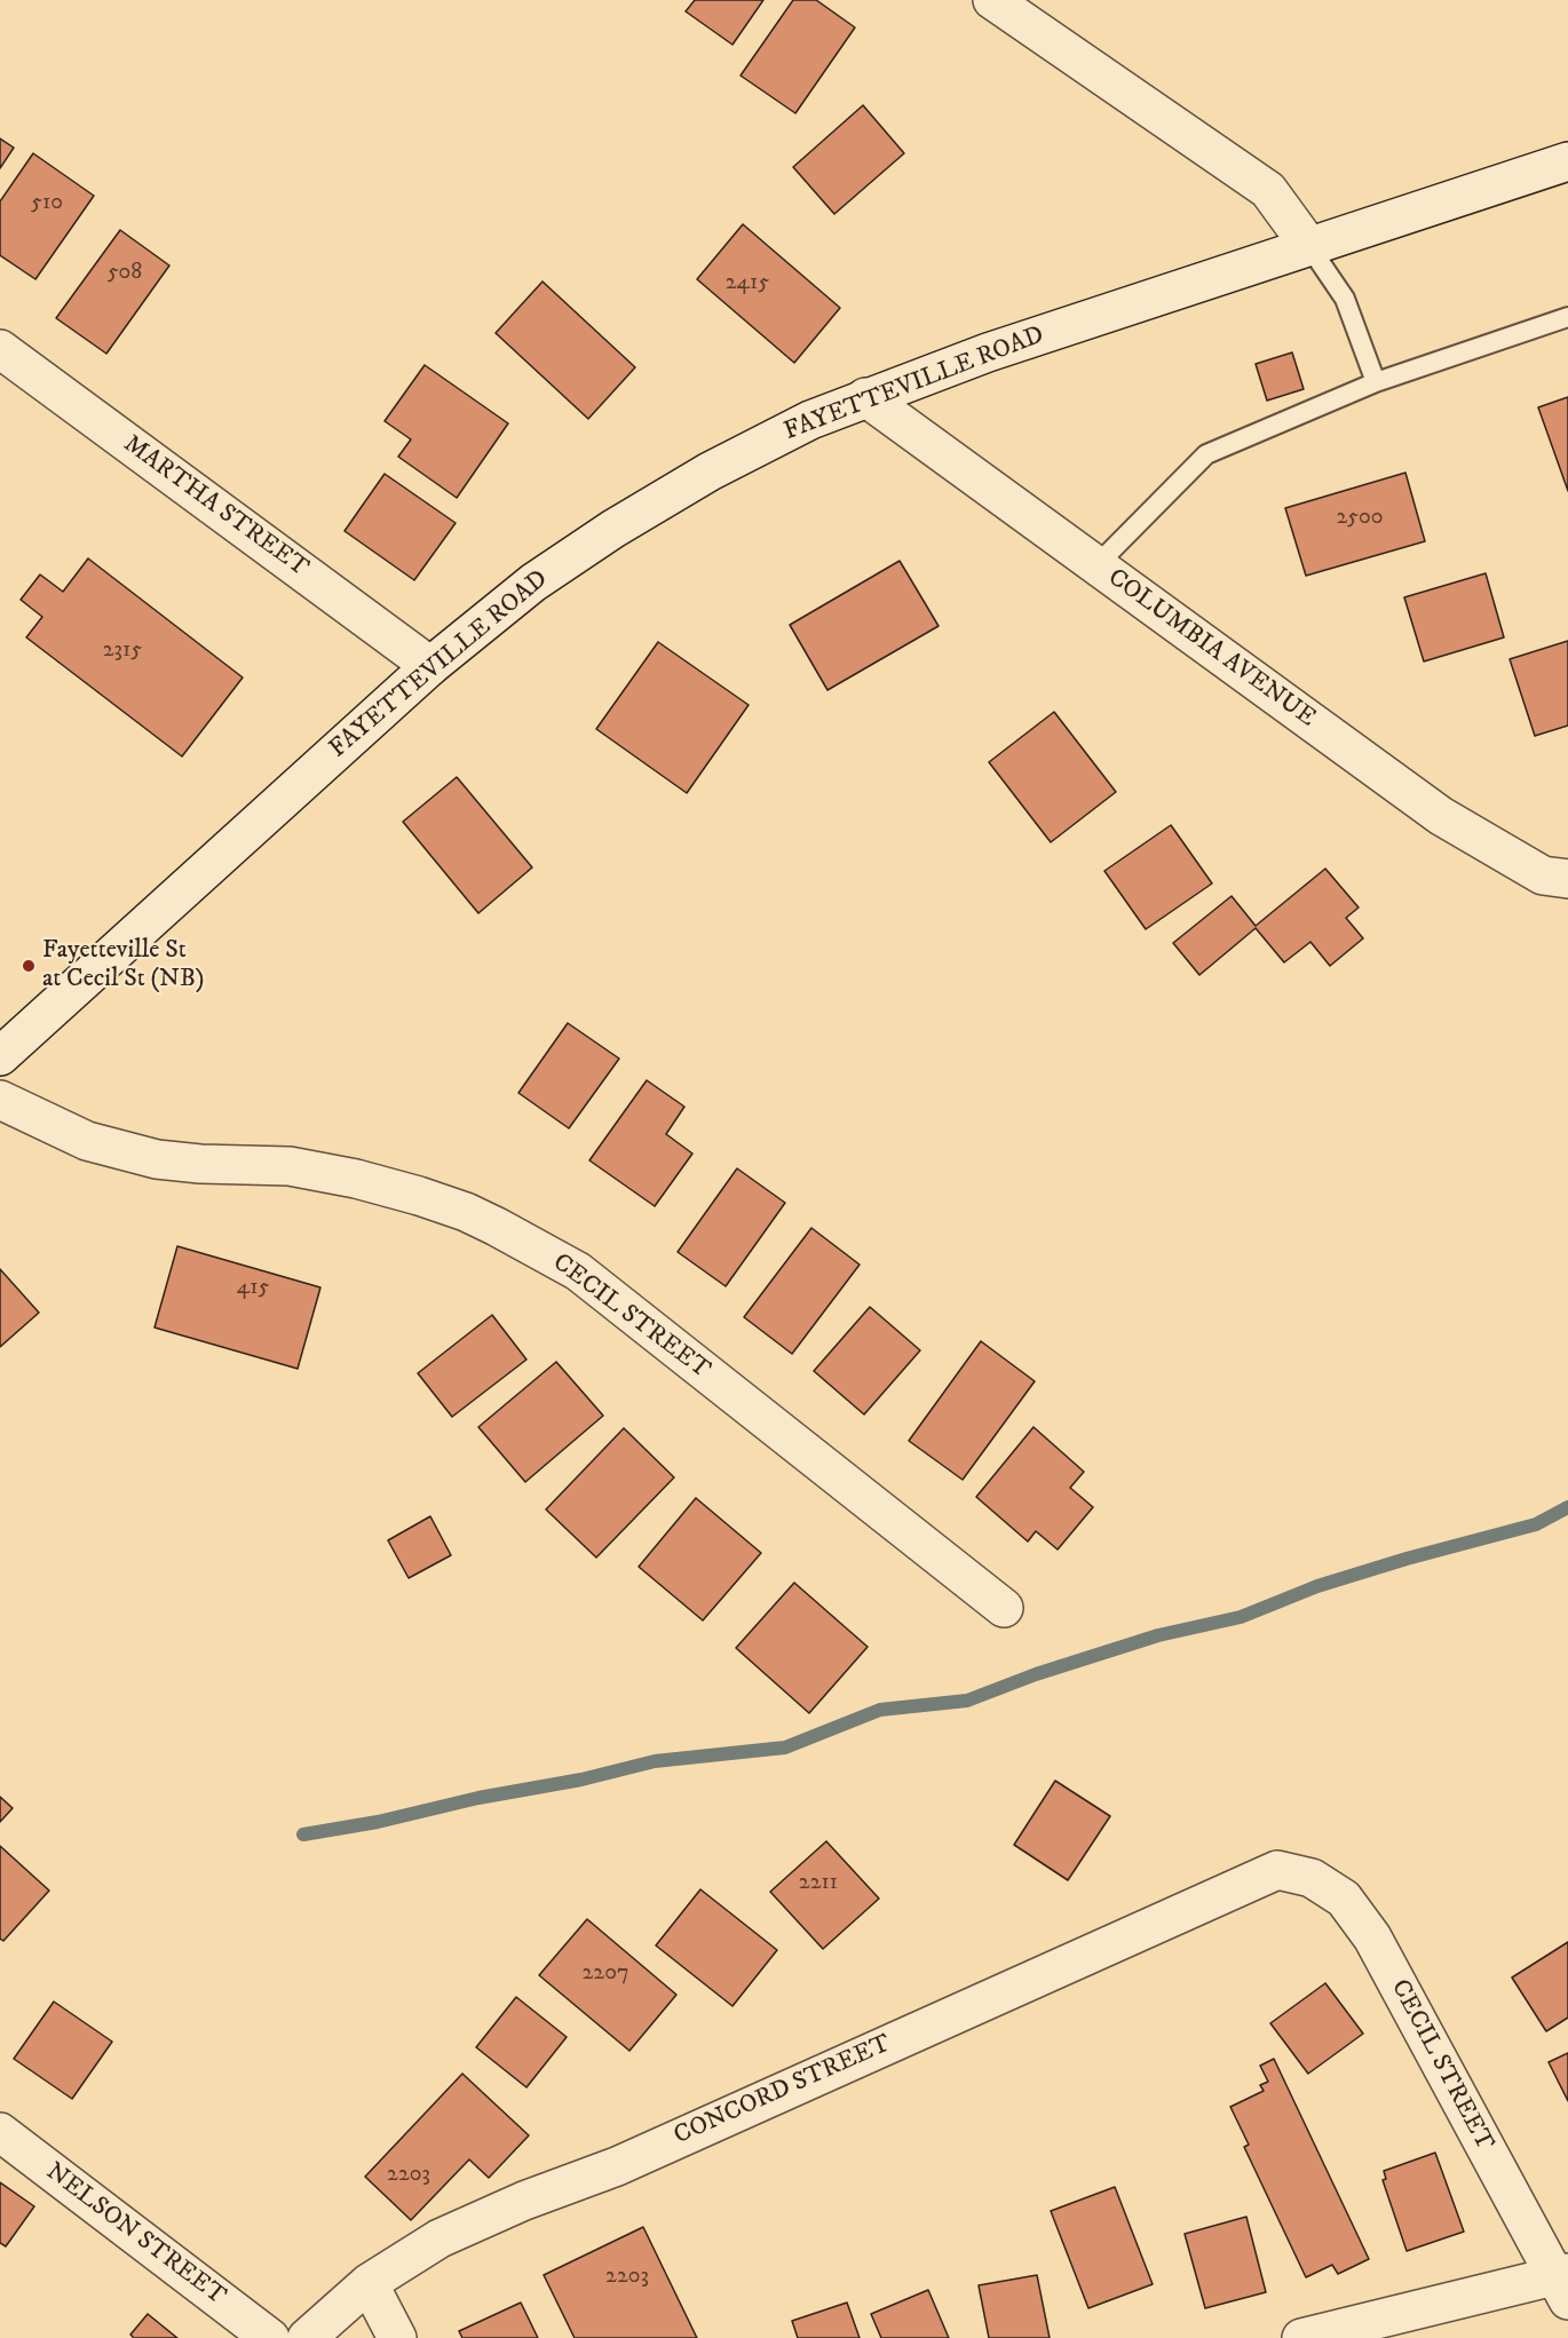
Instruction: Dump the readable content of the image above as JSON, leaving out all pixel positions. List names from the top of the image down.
{
  "streets": {
    "street": [
      "FAYETTEVILLE ROAD",
      "MARTHA STREET",
      "COLUMBIA AVENUE",
      "CECIL STREET",
      "CONCORD STREET",
      "NELSON STREET"
    ]
  },
  "crossings": [
    ["FAYETTEVILLE ROAD", "MARTHA STREET"],
    ["FAYETTEVILLE ROAD", "COLUMBIA AVENUE"],
    ["CECIL STREET", "CONCORD STREET"]
  ],
  "places": ["Fayetteville St at Cecil St (NB)"],
  "house_numbers": [
    "510",
    "508",
    "2415",
    "2500",
    "2315",
    "415",
    "2211",
    "2207",
    "2203",
    "2203"
  ]
}
